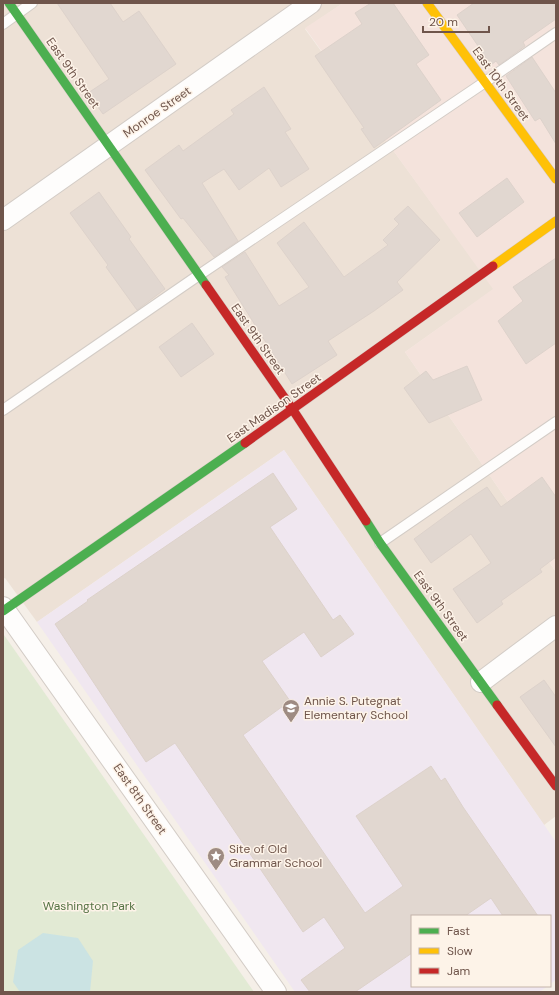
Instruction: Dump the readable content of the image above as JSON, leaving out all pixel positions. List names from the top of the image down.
{
  "streets": {
    "street": [
      "East 9th Street",
      "East 10th Street",
      "Monroe Street",
      "East Madison Street",
      "East 8th Street"
    ]
  },
  "crossings": [
    ["East 9th Street", "Monroe Street"],
    ["East 9th Street", "East Madison Street"],
    ["East Madison Street", "East 8th Street"]
  ],
  "parks": ["Washington Park"],
  "places": {
    "school or university": ["Annie S. Putegnat Elementary School"],
    "place": ["Site of Old Grammar School"]
  },
  "legend": ["Fast", "Slow", "Jam"],
  "scale_bar": "20 m"
}
